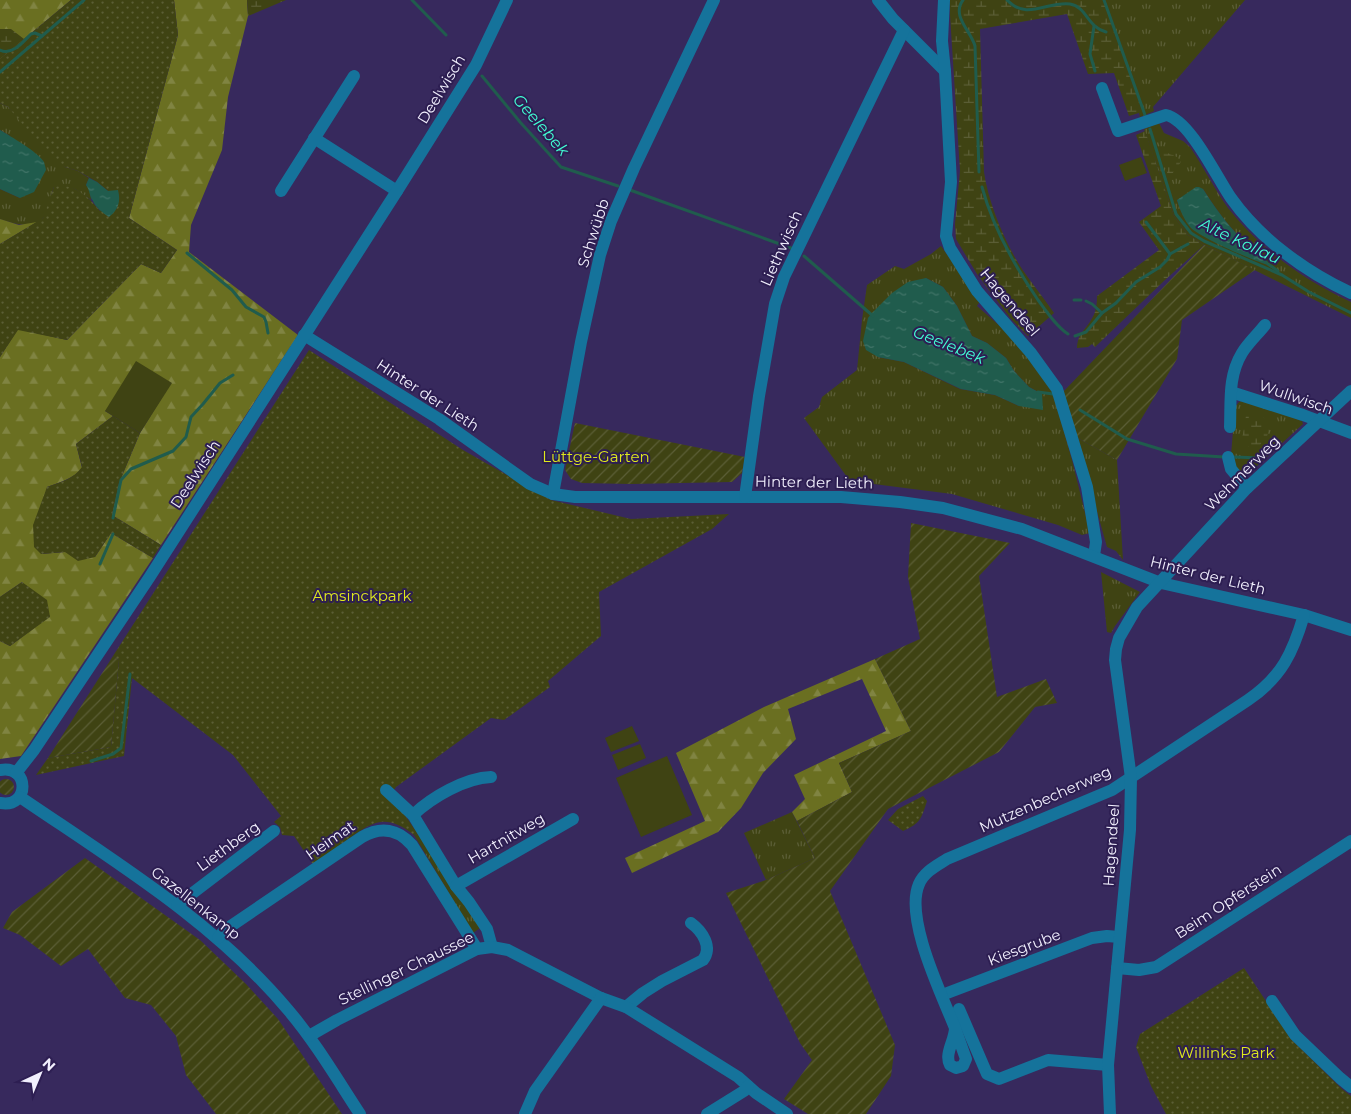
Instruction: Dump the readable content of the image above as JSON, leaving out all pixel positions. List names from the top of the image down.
{
  "streets": {
    "street": [
      "Deelwisch",
      "Schwübb",
      "Liethwisch",
      "Hagendeel",
      "Hinter der Lieth",
      "Wullwisch",
      "Wehmerweg",
      "Mutzenbecherweg",
      "Hartnitweg",
      "Heimat",
      "Liethberg",
      "Beim Opferstein",
      "Gazellenkamp",
      "Kiesgrube",
      "Stellinger Chaussee"
    ]
  },
  "crossings": [
    ["Deelwisch", "Hinter der Lieth"],
    ["Schwübb", "Hinter der Lieth"],
    ["Liethwisch", "Hinter der Lieth"],
    ["Hagendeel", "Hinter der Lieth"],
    ["Hagendeel", "Wehmerweg"],
    ["Hagendeel", "Mutzenbecherweg"],
    ["Hagendeel", "Beim Opferstein"],
    ["Hagendeel", "Kiesgrube"],
    ["Hinter der Lieth", "Wehmerweg"],
    ["Hinter der Lieth", "Mutzenbecherweg"],
    ["Wullwisch", "Wehmerweg"],
    ["Mutzenbecherweg", "Kiesgrube"],
    ["Heimat", "Gazellenkamp"],
    ["Heimat", "Stellinger Chaussee"],
    ["Liethberg", "Gazellenkamp"],
    ["Gazellenkamp", "Stellinger Chaussee"]
  ],
  "water": ["Geelebek", "Alte Kollau"],
  "parks": ["Lüttge-Garten", "Amsinckpark", "Willinks Park"],
  "north": "top right"
}
